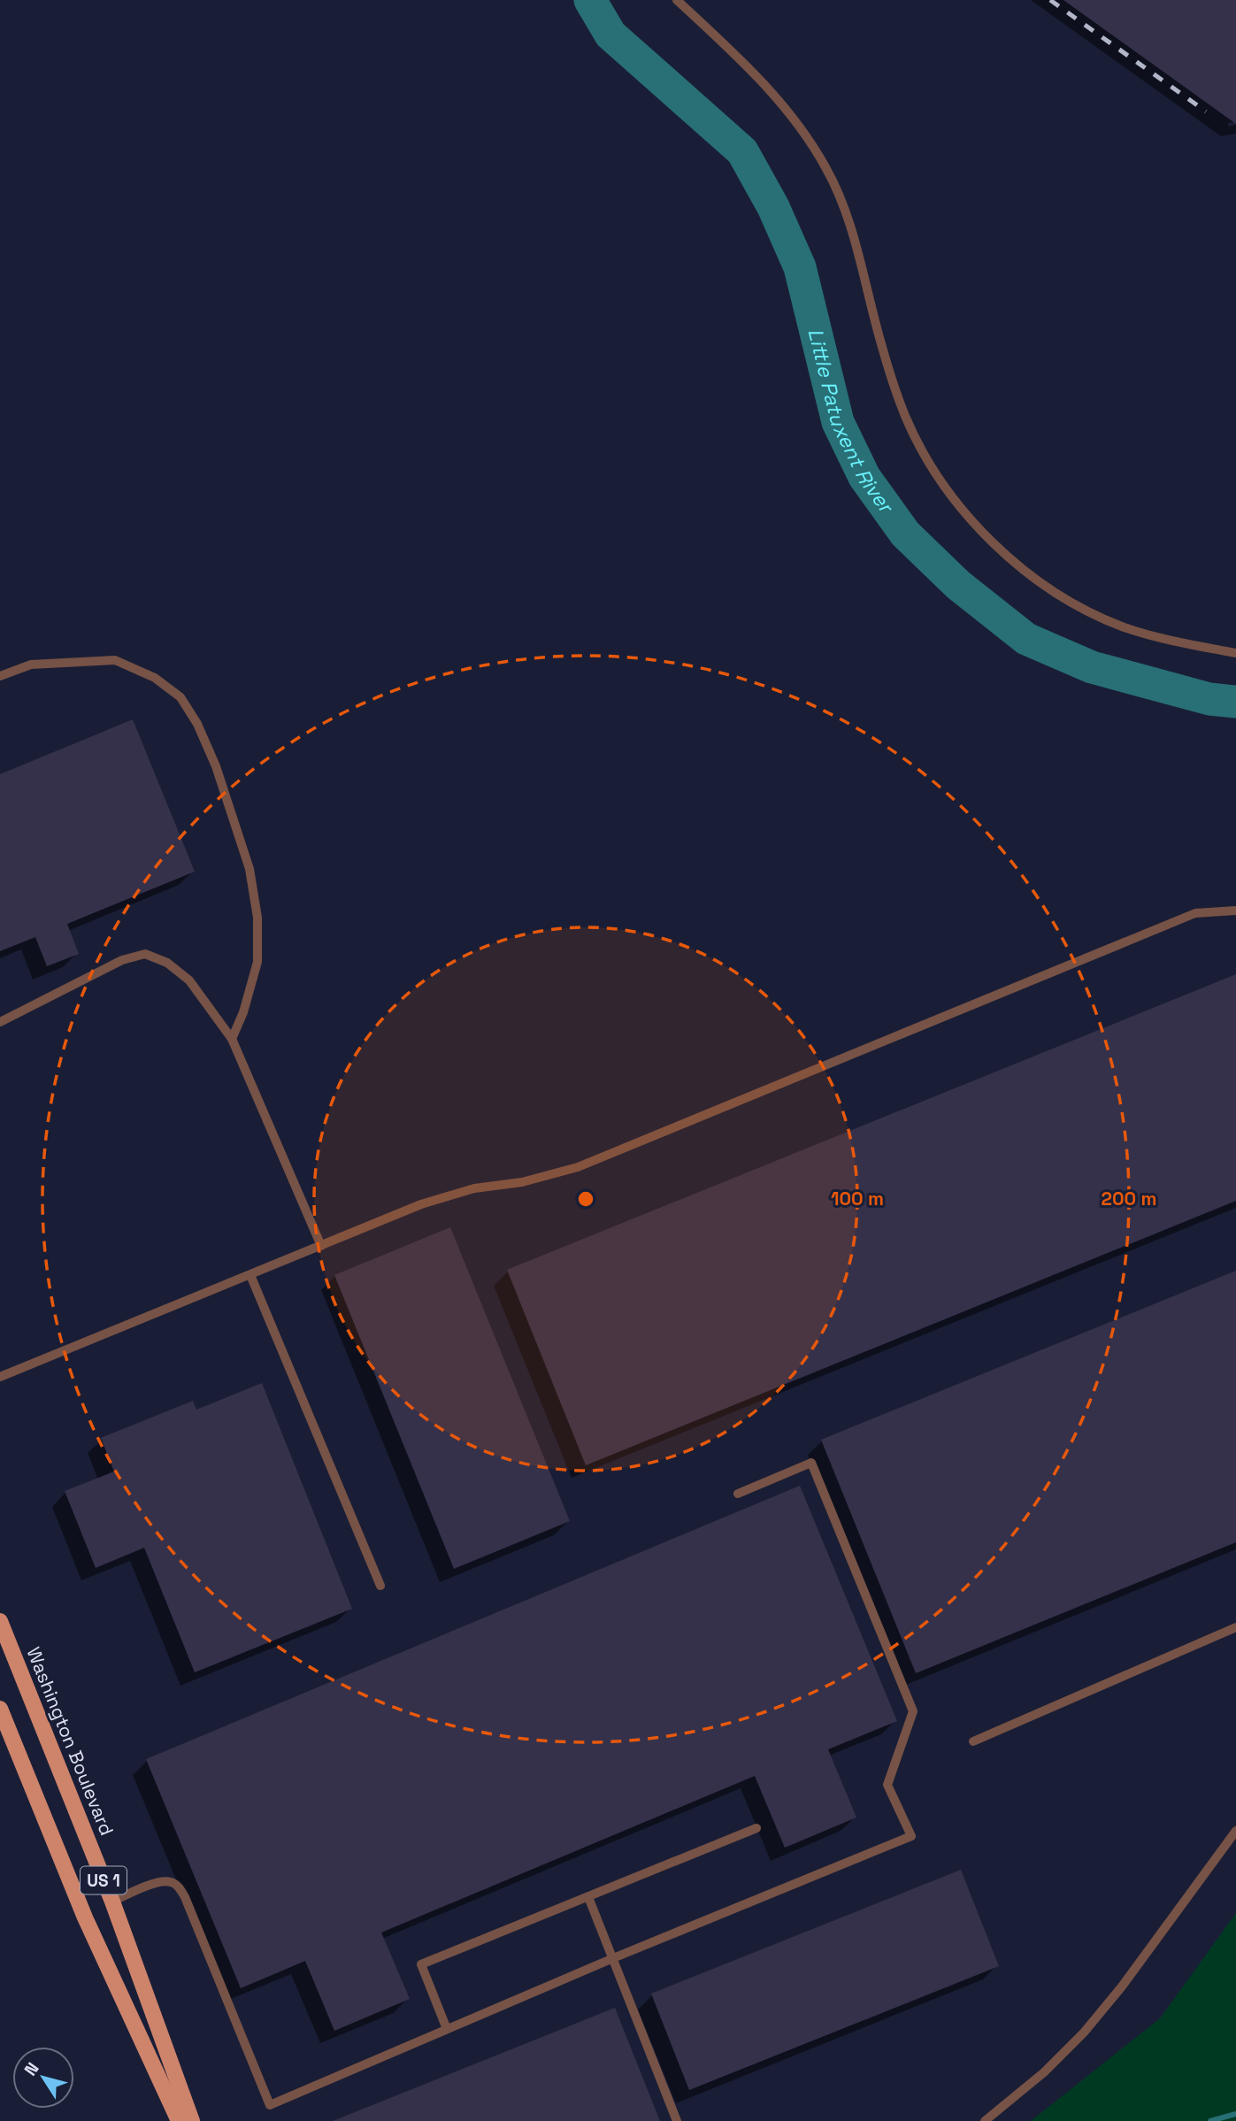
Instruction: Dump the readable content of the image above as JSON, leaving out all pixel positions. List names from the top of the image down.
{
  "streets": {
    "main road": ["Washington Boulevard", "US 1"]
  },
  "water": ["Little Patuxent River"],
  "north": "top left",
  "rings": ["100 m", "200 m"]
}
